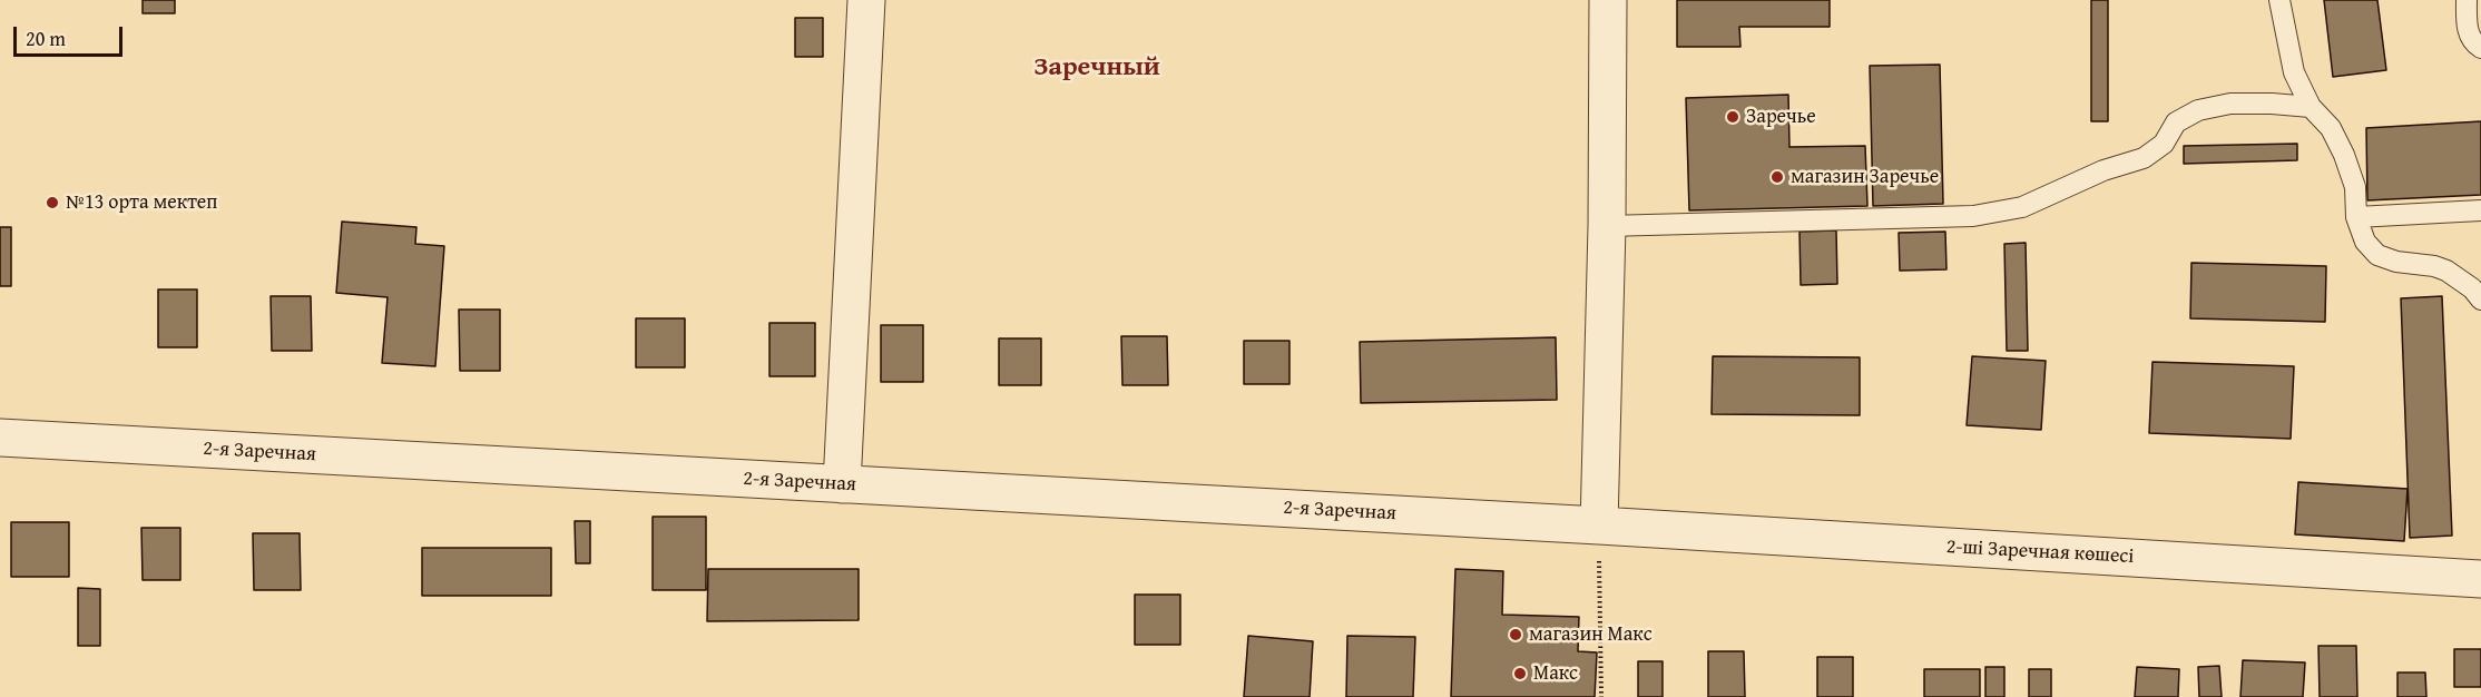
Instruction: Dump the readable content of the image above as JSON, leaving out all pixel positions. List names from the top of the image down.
{
  "streets": {
    "street": ["2-я Заречная", "2-ші Заречная көшесі"]
  },
  "crossings": [
    ["2-я Заречная", "2-ші Заречная көшесі"]
  ],
  "districts": ["Заречный"],
  "places": [
    "Заречье",
    "магазин Заречье",
    "№13 орта мектеп",
    "магазин Макс",
    "Макс"
  ],
  "scale_bar": "20 m"
}
